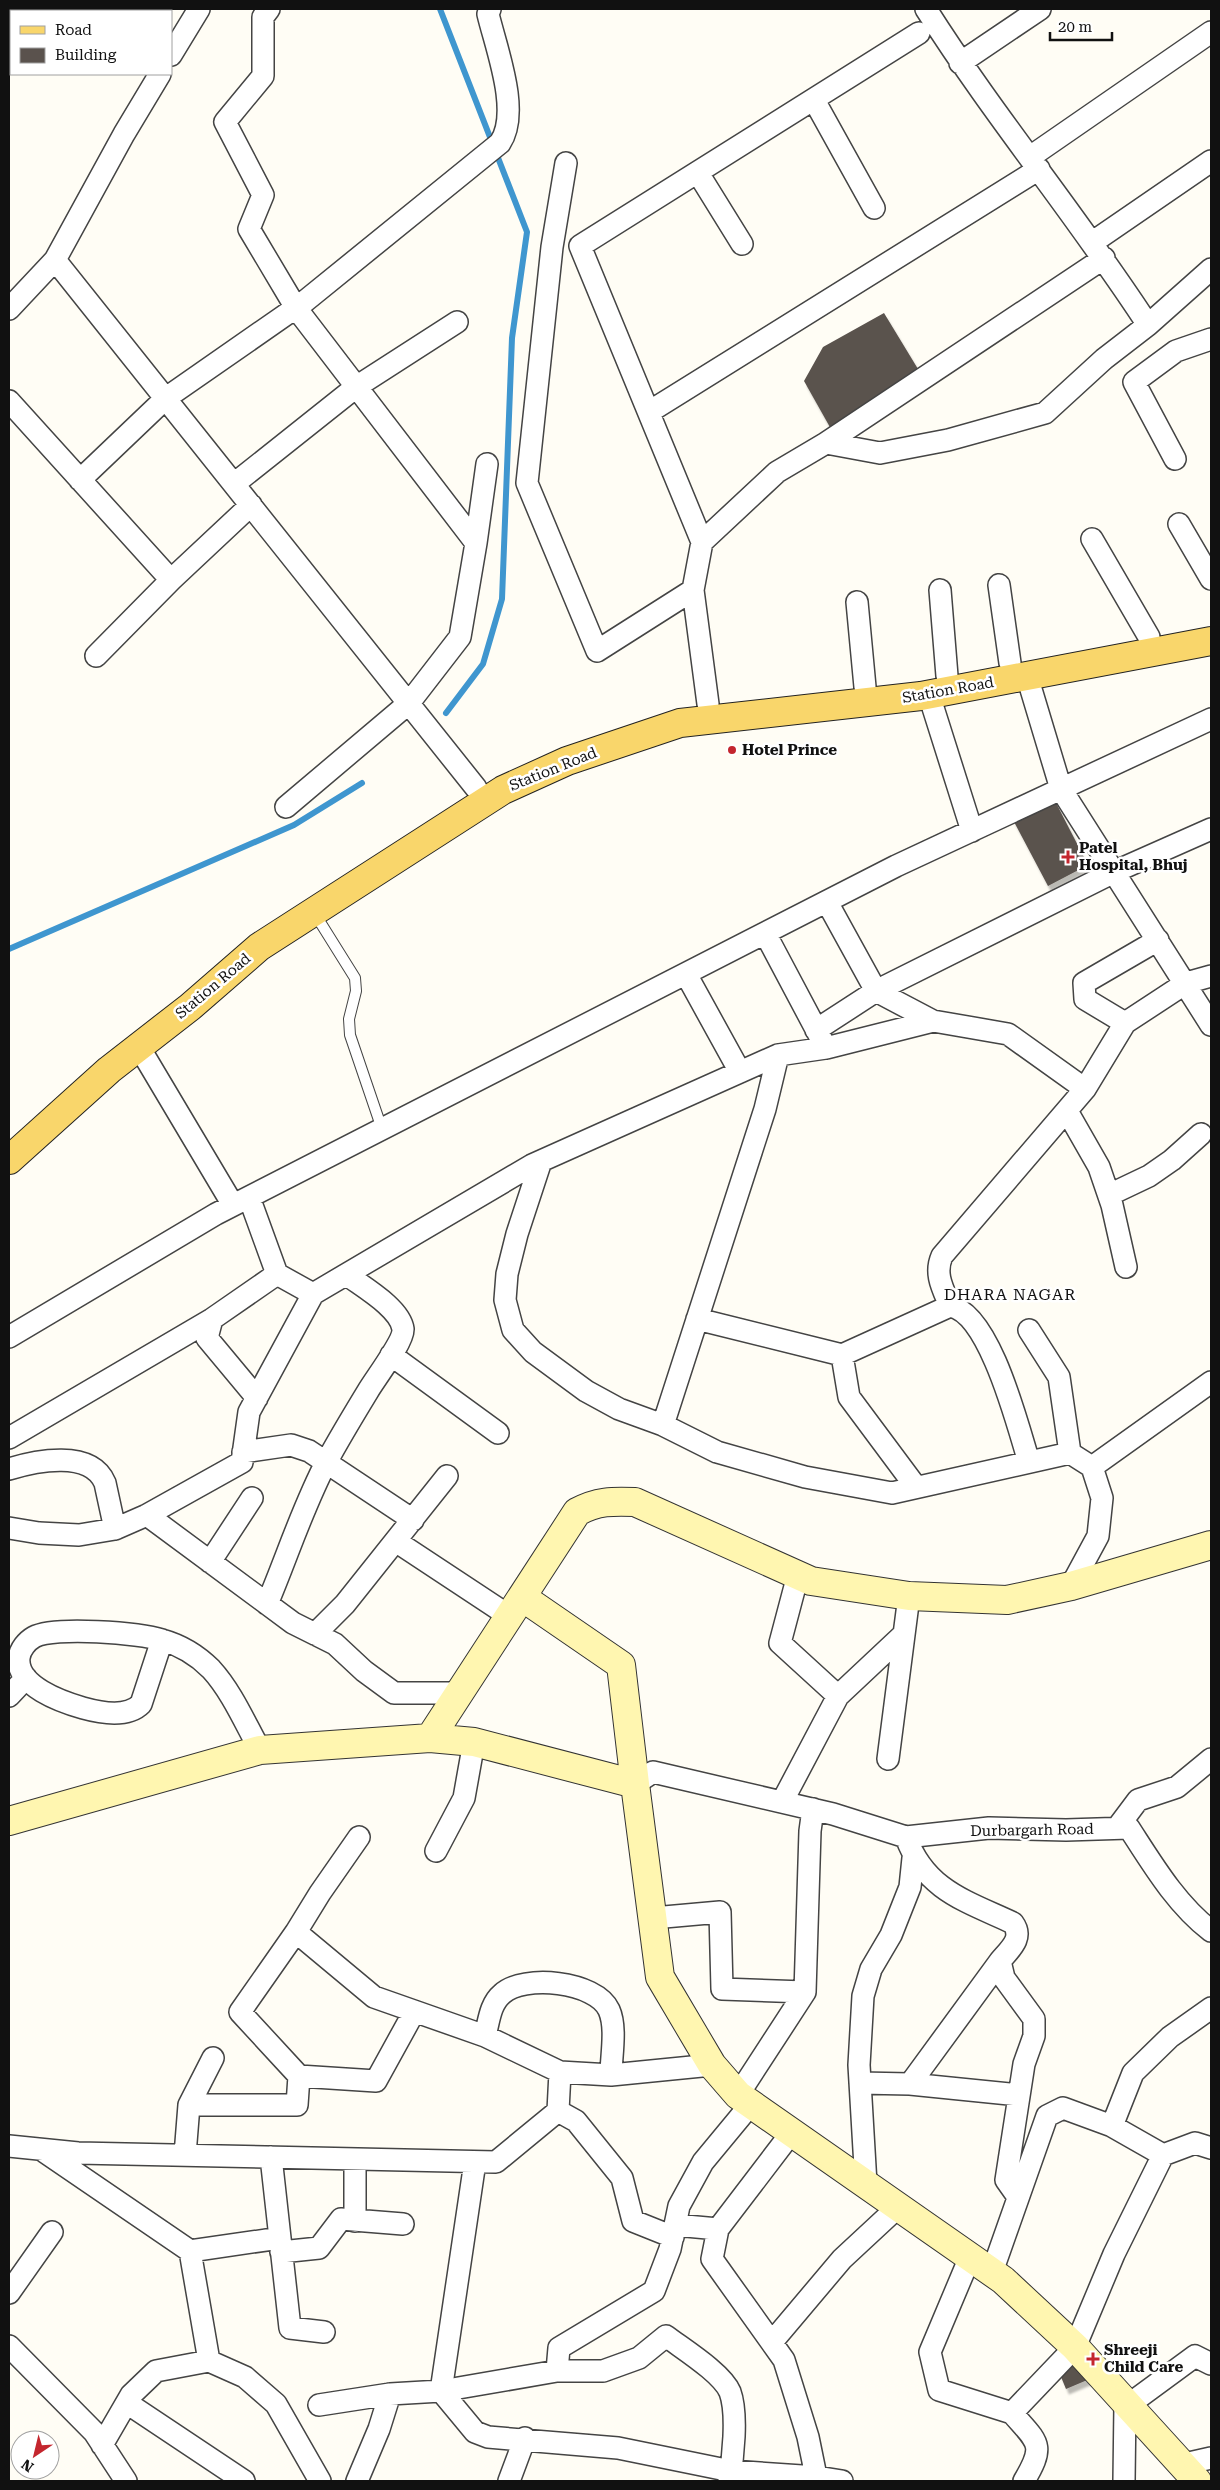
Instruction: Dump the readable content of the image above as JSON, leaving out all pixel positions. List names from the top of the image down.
{
  "streets": {
    "main road": ["Station Road"],
    "street": ["Durbargarh Road"]
  },
  "districts": ["DHARA NAGAR"],
  "places": {
    "other": ["Hotel Prince"],
    "health": ["Patel Hospital, Bhuj", "Shreeji Child Care"]
  },
  "legend": ["Road", "Building"],
  "scale_bar": "20 m",
  "north": "bottom left"
}
